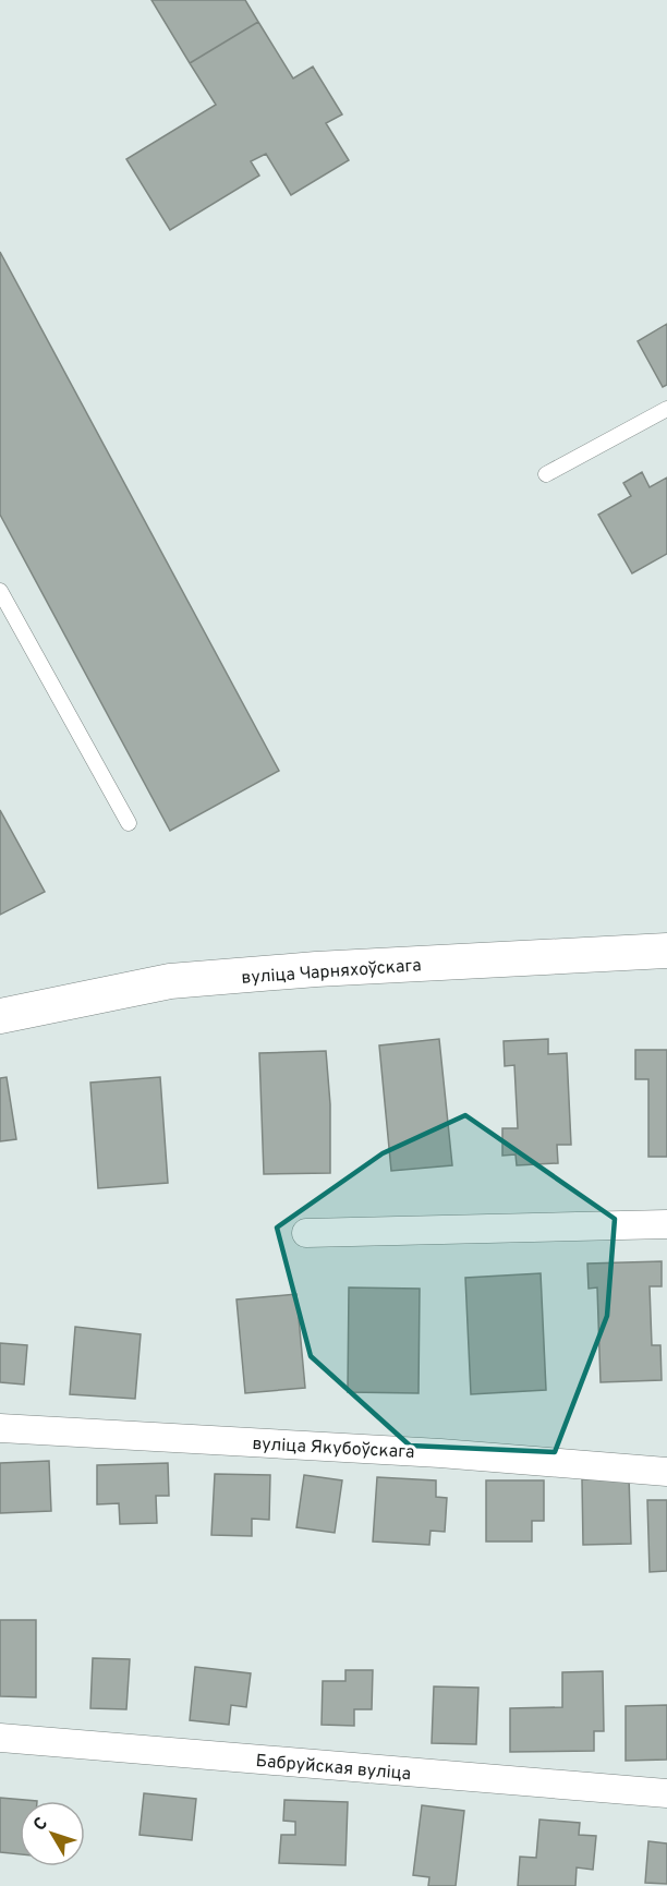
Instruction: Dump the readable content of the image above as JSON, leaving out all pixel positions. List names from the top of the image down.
{
  "streets": {
    "street": ["вуліца Чарняхоўскага", "вуліца Якубоўскага", "Бабруйская вуліца"]
  },
  "north": "top left"
}
